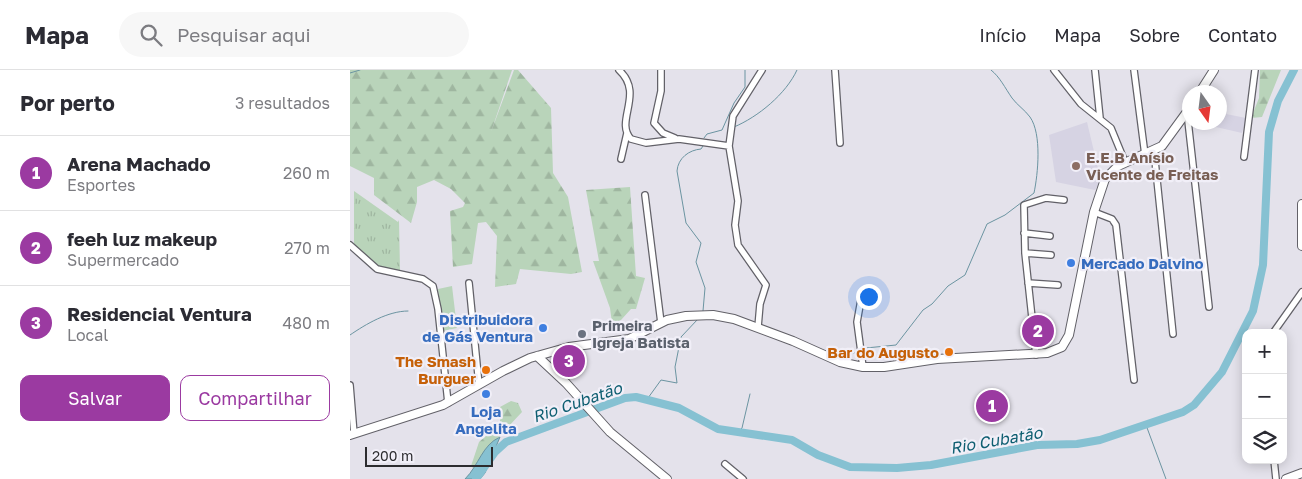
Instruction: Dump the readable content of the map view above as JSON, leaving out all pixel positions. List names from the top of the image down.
{
  "water": ["Rio Cubatão"],
  "places": [
    "E.E.B Anísio Vicente de Freitas",
    "Mercado Dalvino",
    "Distribuidora de Gás Ventura",
    "Primeira Igreja Batista",
    "Bar do Augusto",
    "The Smash Burguer",
    "Loja Angelita"
  ],
  "scale_bar": "200 m",
  "north": "bottom",
  "page": {
    "header": "Mapa",
    "search": "Pesquisar aqui",
    "nav": [
      "Início",
      "Mapa",
      "Sobre",
      "Contato"
    ],
    "heading": ["Por perto", "3 resultados"],
    "list": [
      {
        "mark": "1",
        "name": "Arena Machado",
        "note": "Esportes",
        "value": "260 m"
      },
      {
        "mark": "2",
        "name": "feeh luz makeup",
        "note": "Supermercado",
        "value": "270 m"
      },
      {
        "mark": "3",
        "name": "Residencial Ventura",
        "note": "Local",
        "value": "480 m"
      }
    ],
    "pins": ["2", "3", "1"],
    "map_buttons": ["+", "−"],
    "buttons": ["Salvar", "Compartilhar"],
    "scale": "200 m"
  }
}
